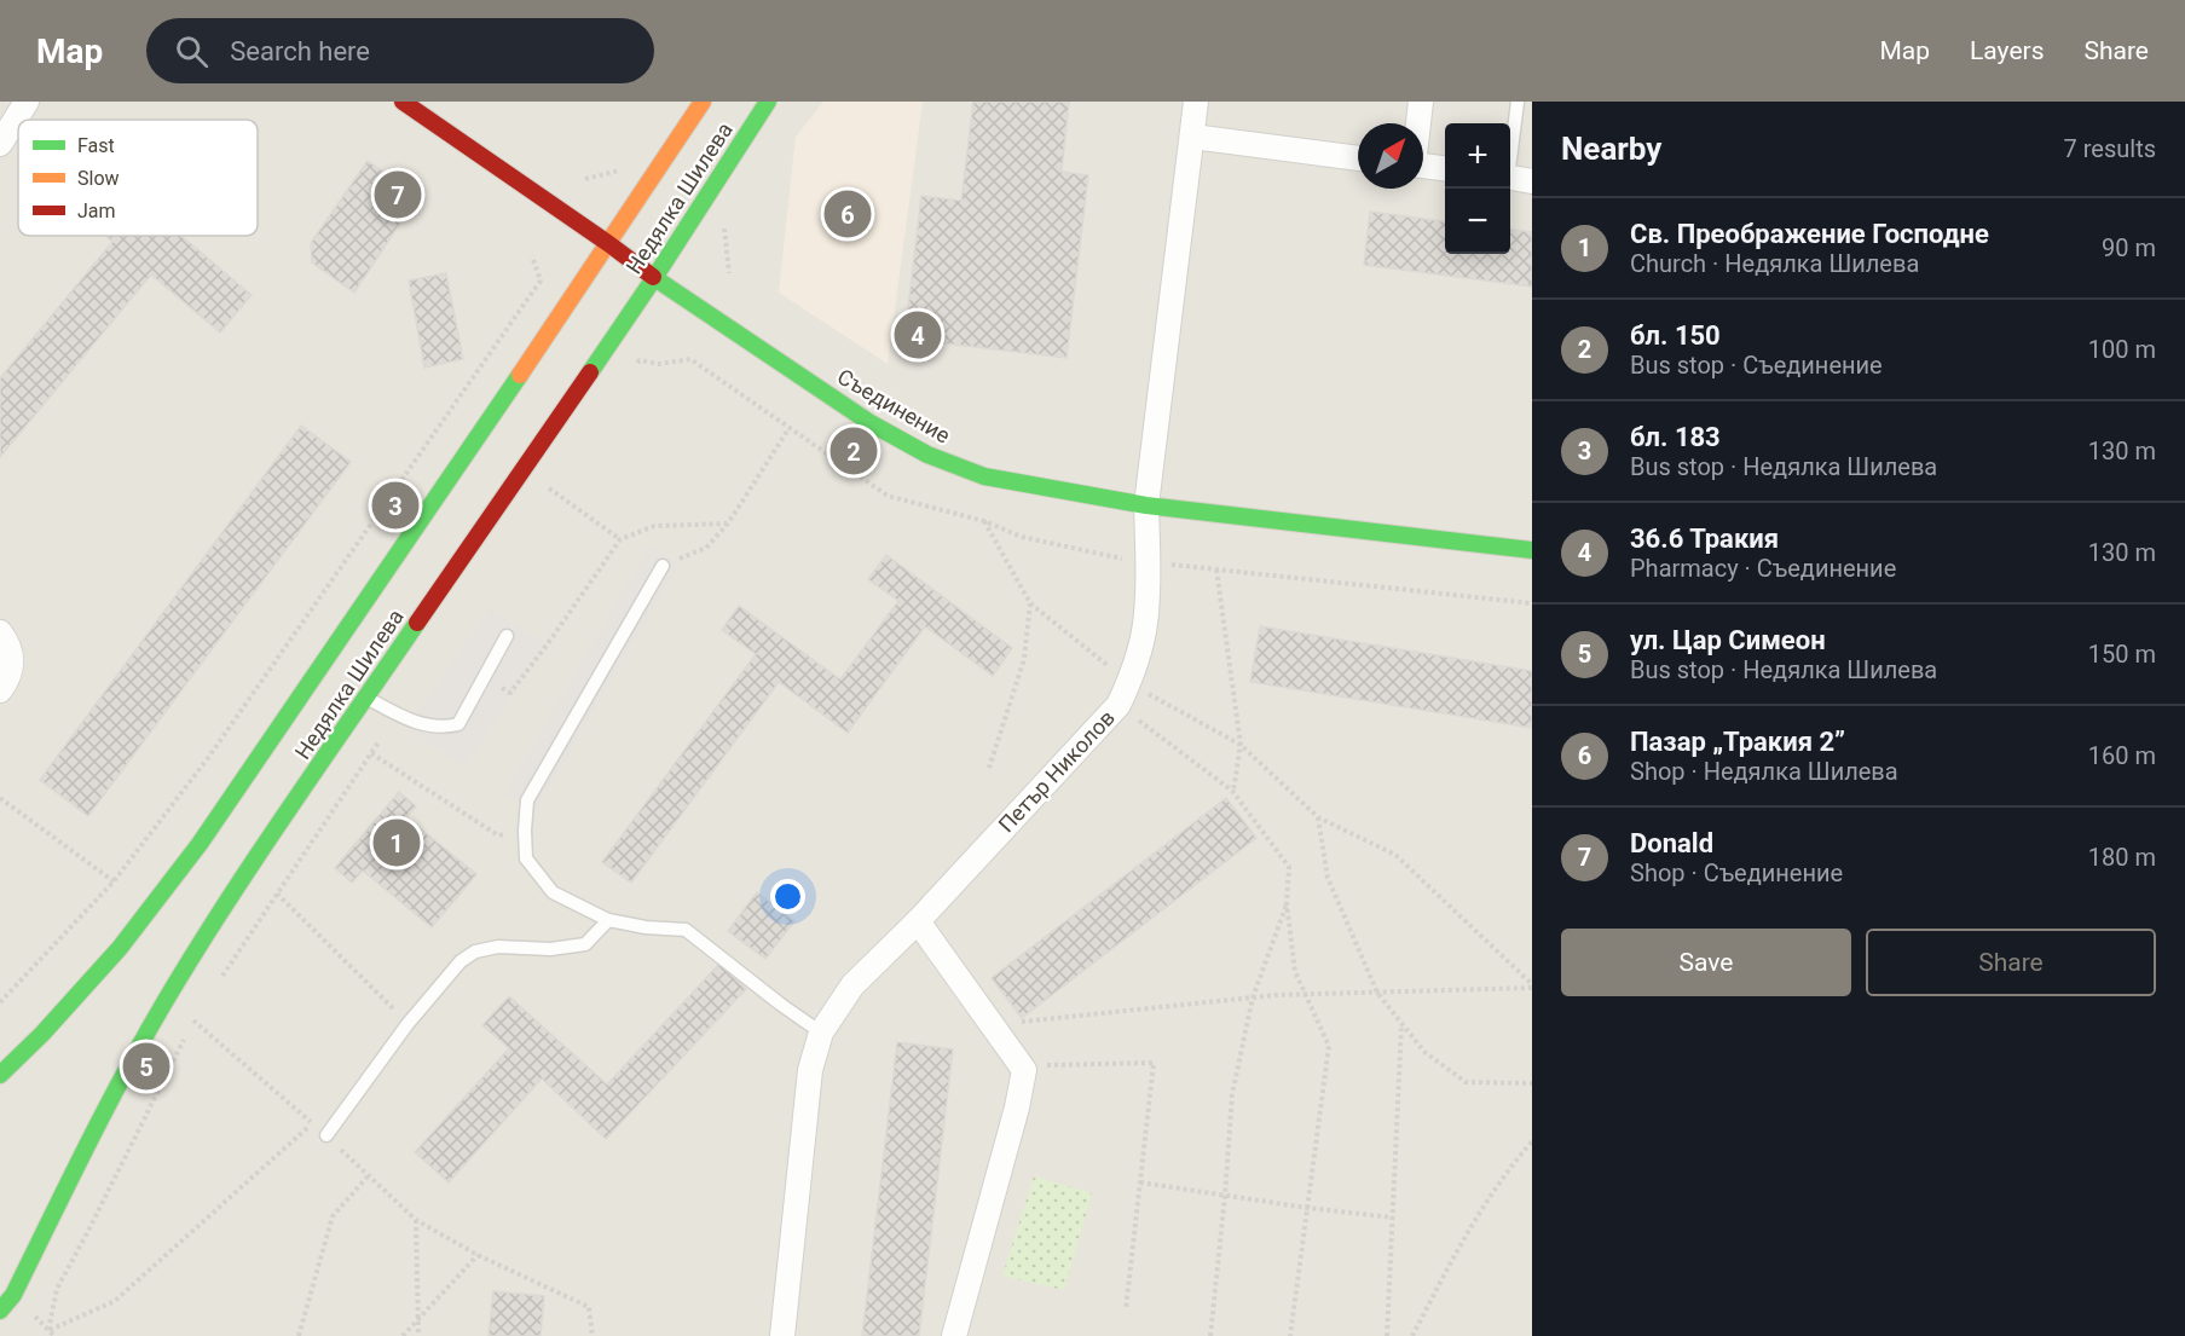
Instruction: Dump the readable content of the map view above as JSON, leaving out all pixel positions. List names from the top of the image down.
{
  "streets": {
    "street": ["Недялка Шилева", "Съединение", "Петър Николов"]
  },
  "crossings": [
    ["Недялка Шилева", "Съединение"],
    ["Съединение", "Петър Николов"]
  ],
  "legend": ["Fast", "Slow", "Jam"],
  "north": "top right",
  "page": {
    "header": "Map",
    "search": "Search here",
    "nav": ["Map", "Layers", "Share"],
    "heading": ["Nearby", "7 results"],
    "map_buttons": ["+", "−"],
    "pins": [
      "7",
      "6",
      "4",
      "2",
      "3",
      "1",
      "5"
    ],
    "list": [
      {
        "mark": "1",
        "name": "Св. Преображение Господне",
        "note": "Church · Недялка Шилева",
        "value": "90 m"
      },
      {
        "mark": "2",
        "name": "бл. 150",
        "note": "Bus stop · Съединение",
        "value": "100 m"
      },
      {
        "mark": "3",
        "name": "бл. 183",
        "note": "Bus stop · Недялка Шилева",
        "value": "130 m"
      },
      {
        "mark": "4",
        "name": "36.6 Тракия",
        "note": "Pharmacy · Съединение",
        "value": "130 m"
      },
      {
        "mark": "5",
        "name": "ул. Цар Симеон",
        "note": "Bus stop · Недялка Шилева",
        "value": "150 m"
      },
      {
        "mark": "6",
        "name": "Пазар „Тракия 2”",
        "note": "Shop · Недялка Шилева",
        "value": "160 m"
      },
      {
        "mark": "7",
        "name": "Donald",
        "note": "Shop · Съединение",
        "value": "180 m"
      }
    ],
    "buttons": ["Save", "Share"]
  }
}
